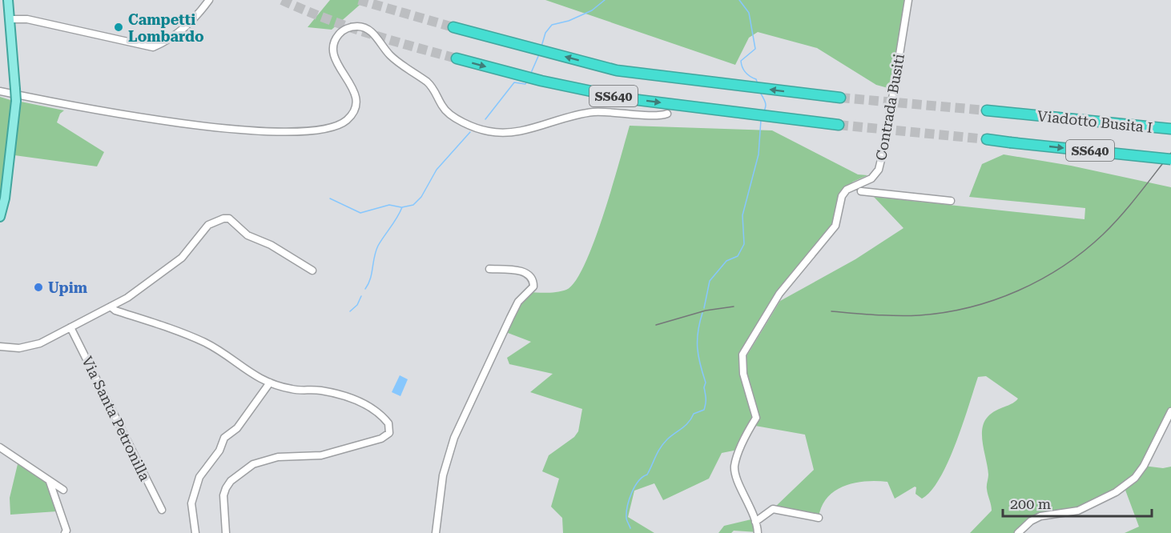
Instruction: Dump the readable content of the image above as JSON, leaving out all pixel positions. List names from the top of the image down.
{
  "streets": {
    "highway": ["SS640", "Viadotto Busita I"],
    "street": ["Contrada Busiti", "Via Santa Petronilla"]
  },
  "places": ["Campetti Lombardo", "Upim"],
  "scale_bar": "200 m"
}
